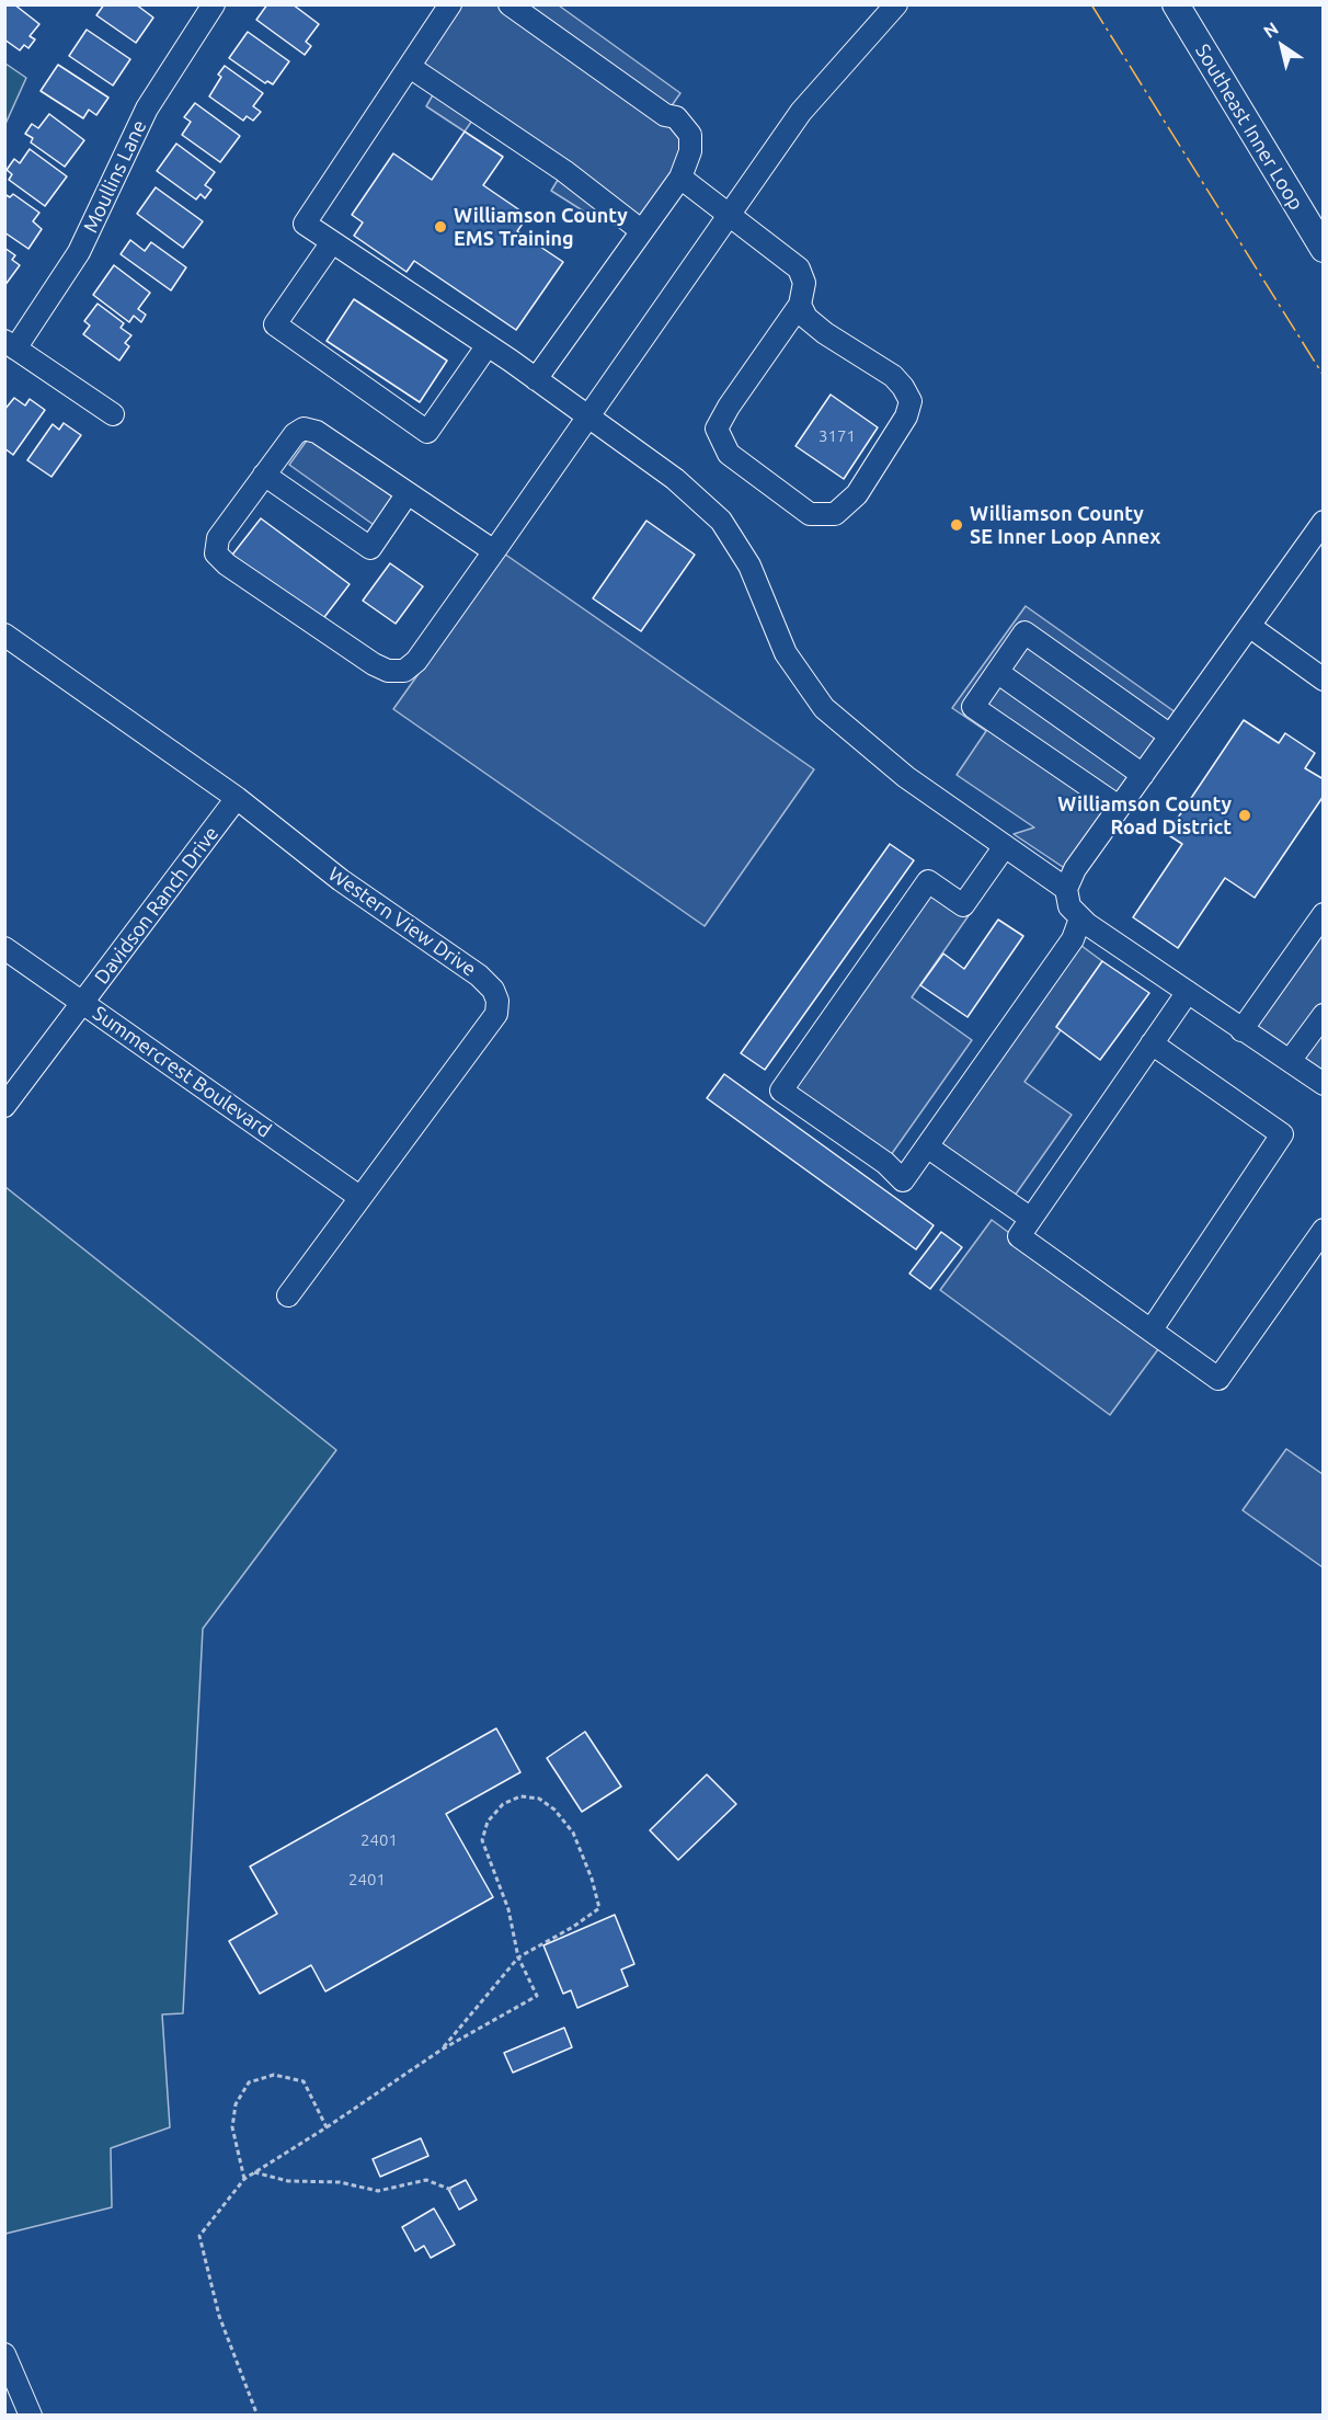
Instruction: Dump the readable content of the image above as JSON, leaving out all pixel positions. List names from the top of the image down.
{
  "streets": {
    "main road": ["Southeast Inner Loop"],
    "street": [
      "Moullins Lane",
      "Davidson Ranch Drive",
      "Western View Drive",
      "Summercrest Boulevard"
    ]
  },
  "crossings": [
    ["Davidson Ranch Drive", "Western View Drive"],
    ["Davidson Ranch Drive", "Summercrest Boulevard"],
    ["Western View Drive", "Summercrest Boulevard"]
  ],
  "places": ["Williamson County EMS Training", "Williamson County SE Inner Loop Annex", "Williamson County Road District"],
  "house_numbers": ["3171", "2401", "2401"],
  "north": "top left"
}
